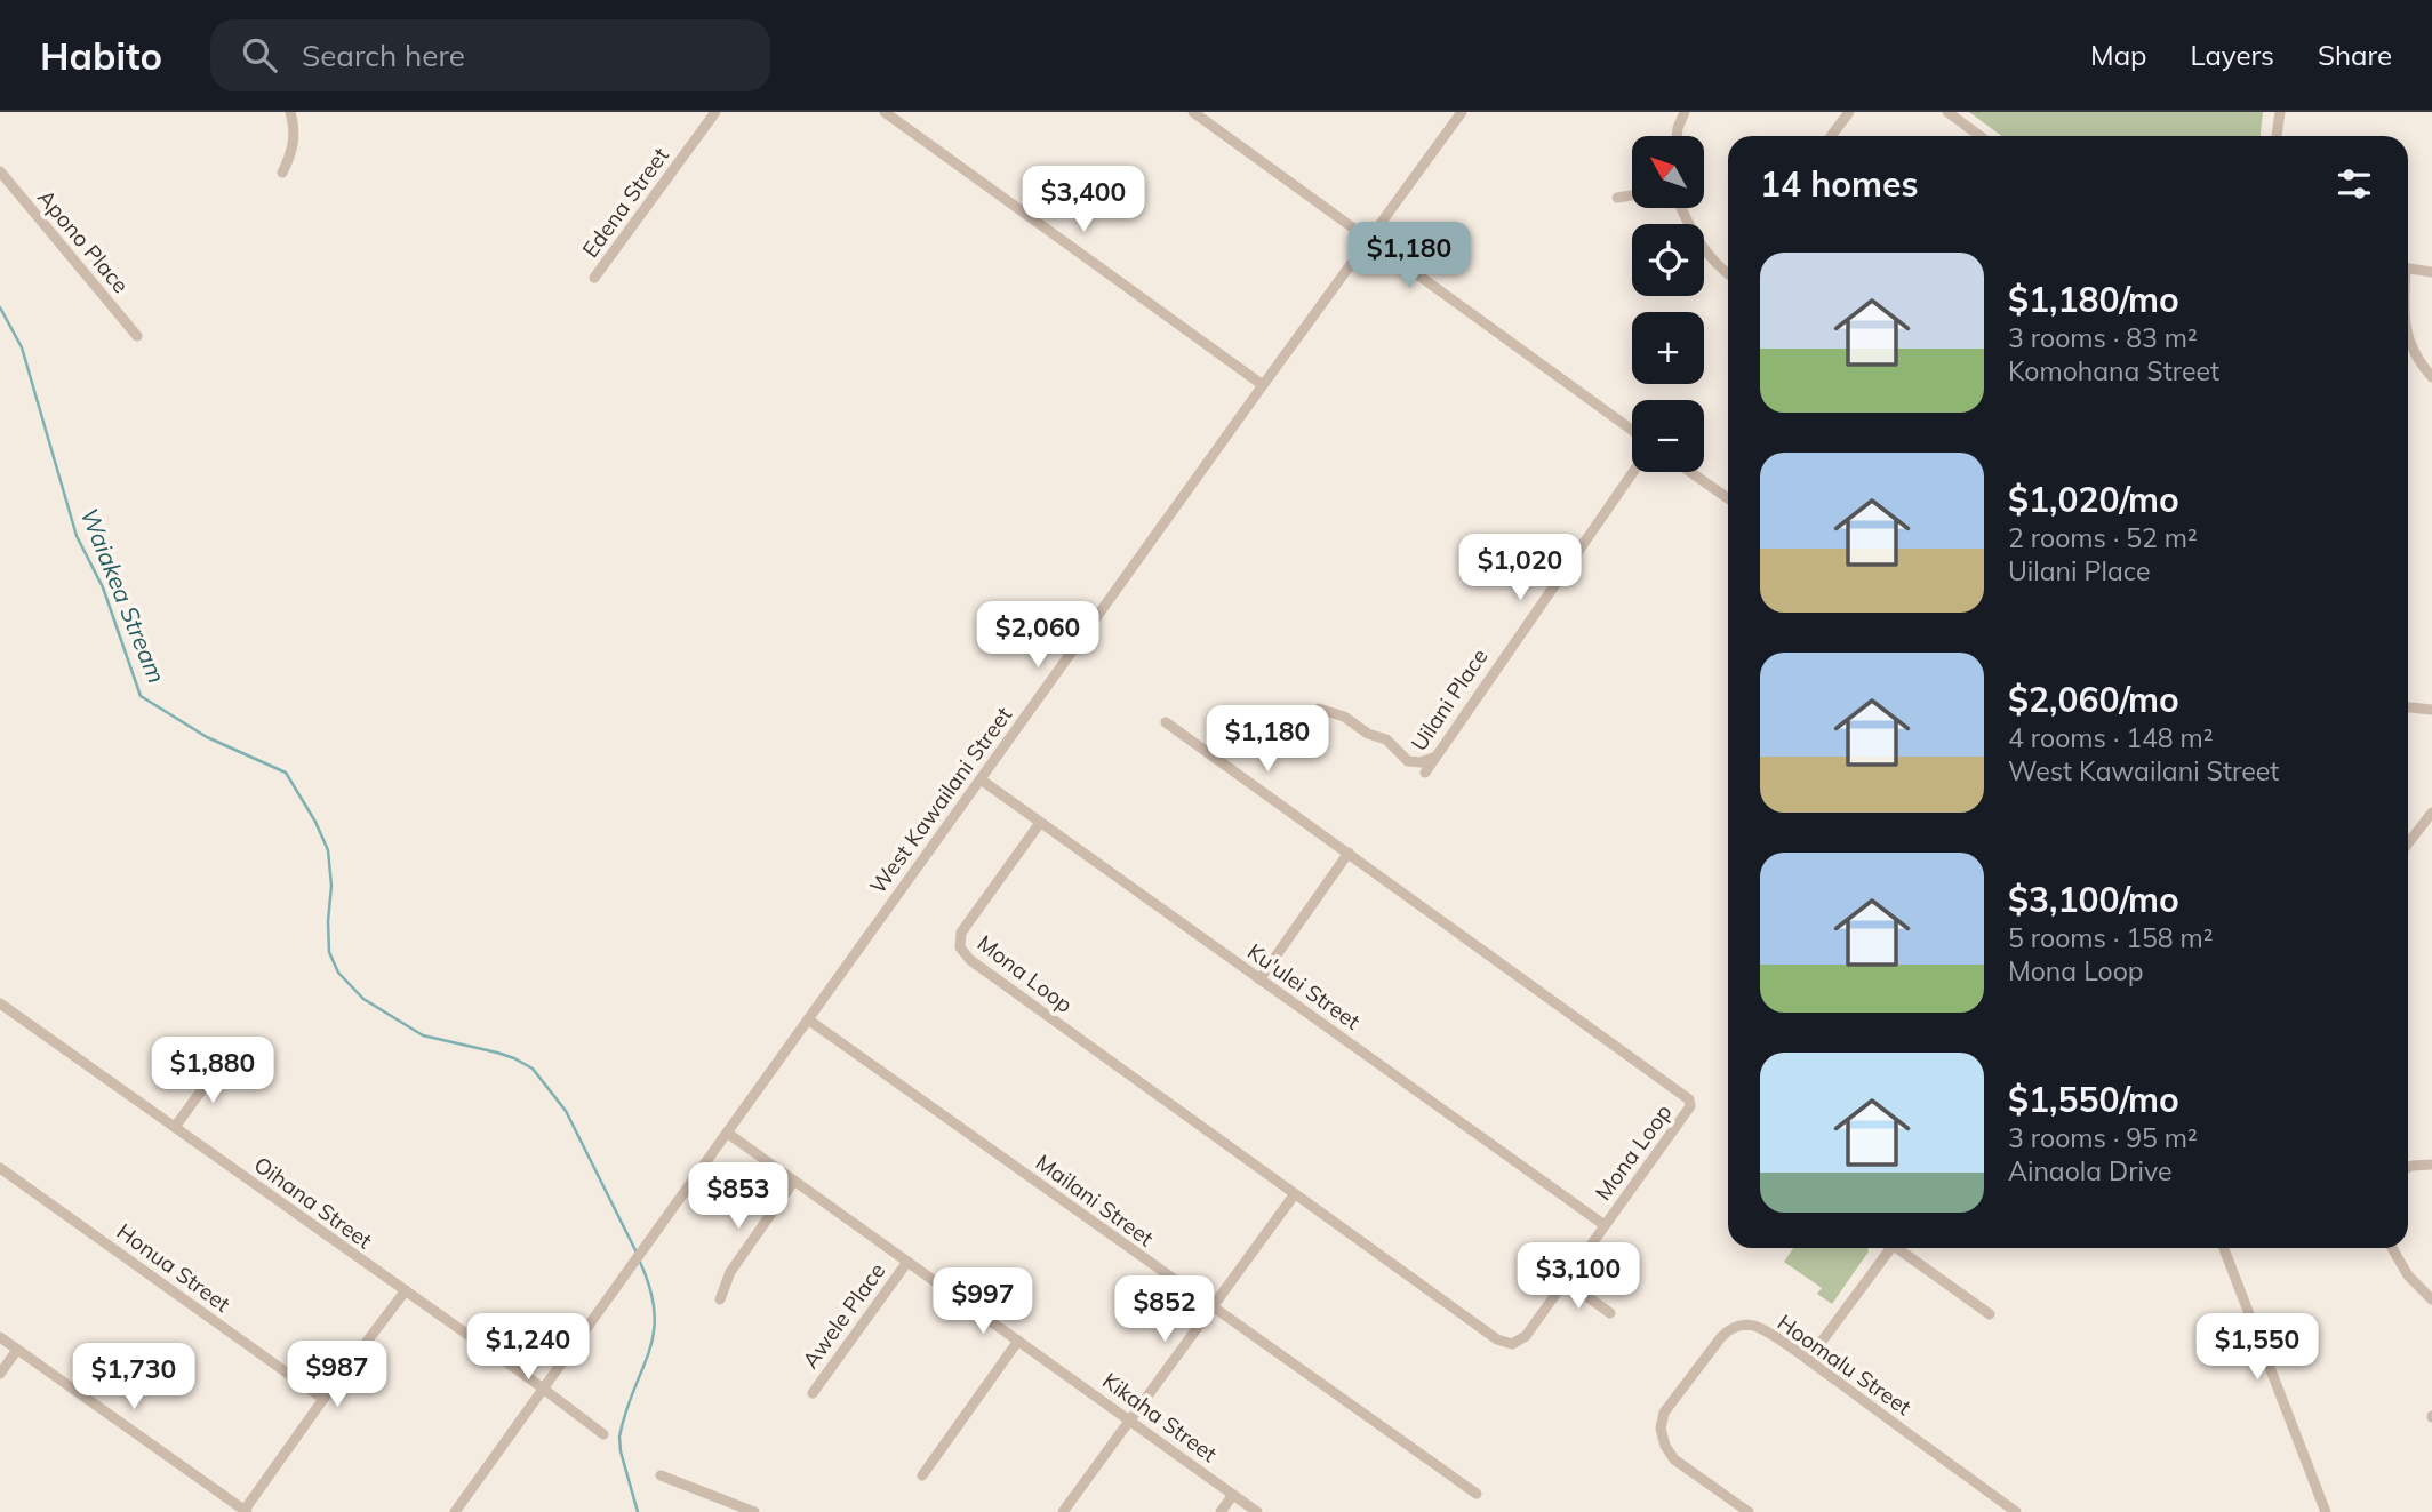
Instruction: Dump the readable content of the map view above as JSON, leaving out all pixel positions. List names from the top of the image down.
{
  "streets": {
    "street": [
      "Edena Street",
      "Apono Place",
      "Uilani Place",
      "West Kawailani Street",
      "Mona Loop",
      "Ku'ulei Street",
      "Mailani Street",
      "Oihana Street",
      "Honua Street",
      "Awele Place",
      "Hoomalu Street",
      "Kikaha Street"
    ]
  },
  "crossings": [
    ["West Kawailani Street", "Ku'ulei Street"],
    ["West Kawailani Street", "Mailani Street"],
    ["West Kawailani Street", "Oihana Street"],
    ["West Kawailani Street", "Kikaha Street"],
    ["Mona Loop", "Ku'ulei Street"],
    ["Awele Place", "Kikaha Street"]
  ],
  "water": ["Waiakea Stream"],
  "north": "top left",
  "page": {
    "header": "Habito",
    "search": "Search here",
    "nav": ["Map", "Layers", "Share"],
    "map_buttons": ["+", "−"],
    "heading": "14 homes",
    "price": [
      "$3,400",
      "$1,180",
      "$1,020",
      "$2,060",
      "$1,180",
      "$1,880",
      "$853",
      "$3,100",
      "$997",
      "$852",
      "$1,240",
      "$1,550",
      "$987",
      "$1,730"
    ],
    "list": [
      {
        "name": "$1,180/mo",
        "note": "3 rooms · 83 m² · Komohana Street"
      },
      {
        "name": "$1,020/mo",
        "note": "2 rooms · 52 m² · Uilani Place"
      },
      {
        "name": "$2,060/mo",
        "note": "4 rooms · 148 m² · West Kawailani Street"
      },
      {
        "name": "$3,100/mo",
        "note": "5 rooms · 158 m² · Mona Loop"
      },
      {
        "name": "$1,550/mo",
        "note": "3 rooms · 95 m² · Ainaola Drive"
      }
    ]
  }
}
